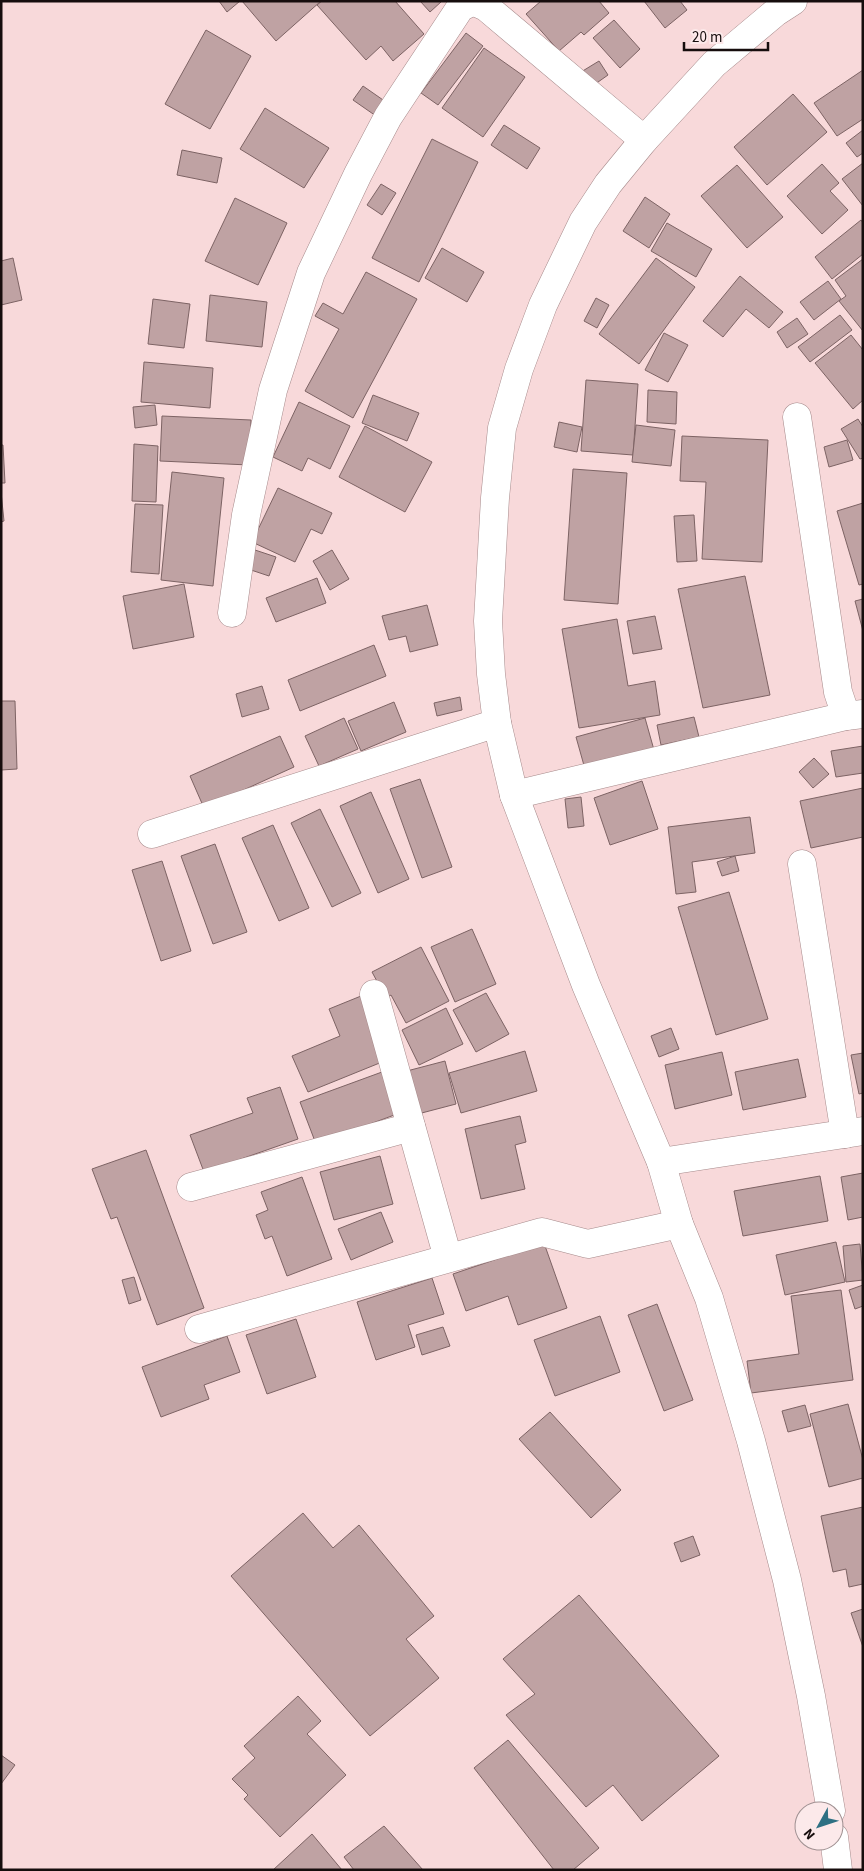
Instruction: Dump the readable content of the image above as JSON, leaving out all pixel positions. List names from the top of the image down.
{
  "scale_bar": "20 m",
  "north": "bottom left"
}
